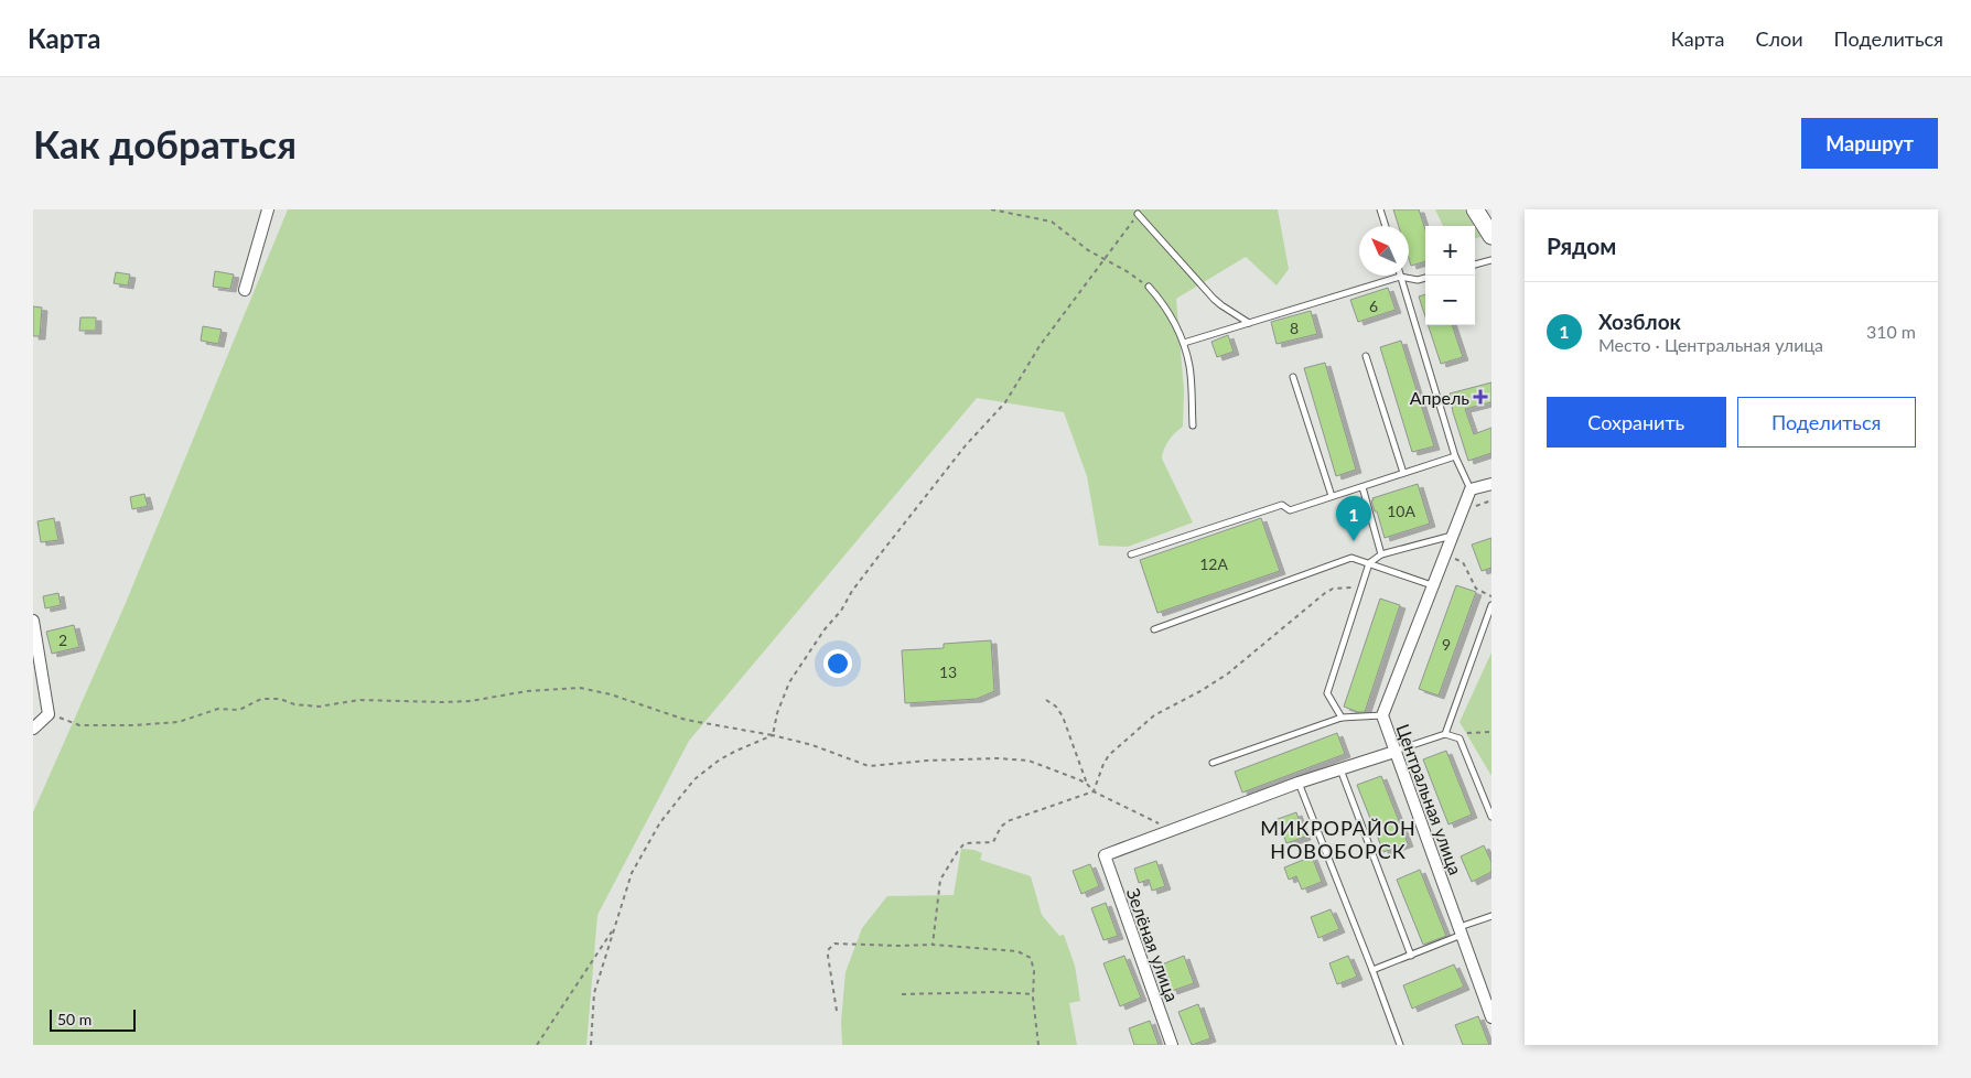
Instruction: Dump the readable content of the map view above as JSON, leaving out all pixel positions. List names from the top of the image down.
{
  "streets": {
    "street": ["Центральная улица", "Зелёная улица"]
  },
  "districts": ["МИКРОРАЙОН НОВОБОРСК"],
  "places": {
    "health": ["Апрель"]
  },
  "house_numbers": [
    "6",
    "8",
    "10А",
    "12А",
    "2",
    "9",
    "13"
  ],
  "scale_bar": "50 m",
  "north": "top left",
  "page": {
    "header": "Карта",
    "nav": ["Карта", "Слои", "Поделиться"],
    "buttons": [
      "Маршрут",
      ["Сохранить", "Поделиться"]
    ],
    "title": "Как добраться",
    "heading": "Рядом",
    "map_buttons": ["+", "−"],
    "list": [
      {
        "mark": "1",
        "name": "Хозблок",
        "note": "Место · Центральная улица",
        "value": "310 m"
      }
    ],
    "pins": "1",
    "scale": "50 m"
  }
}
